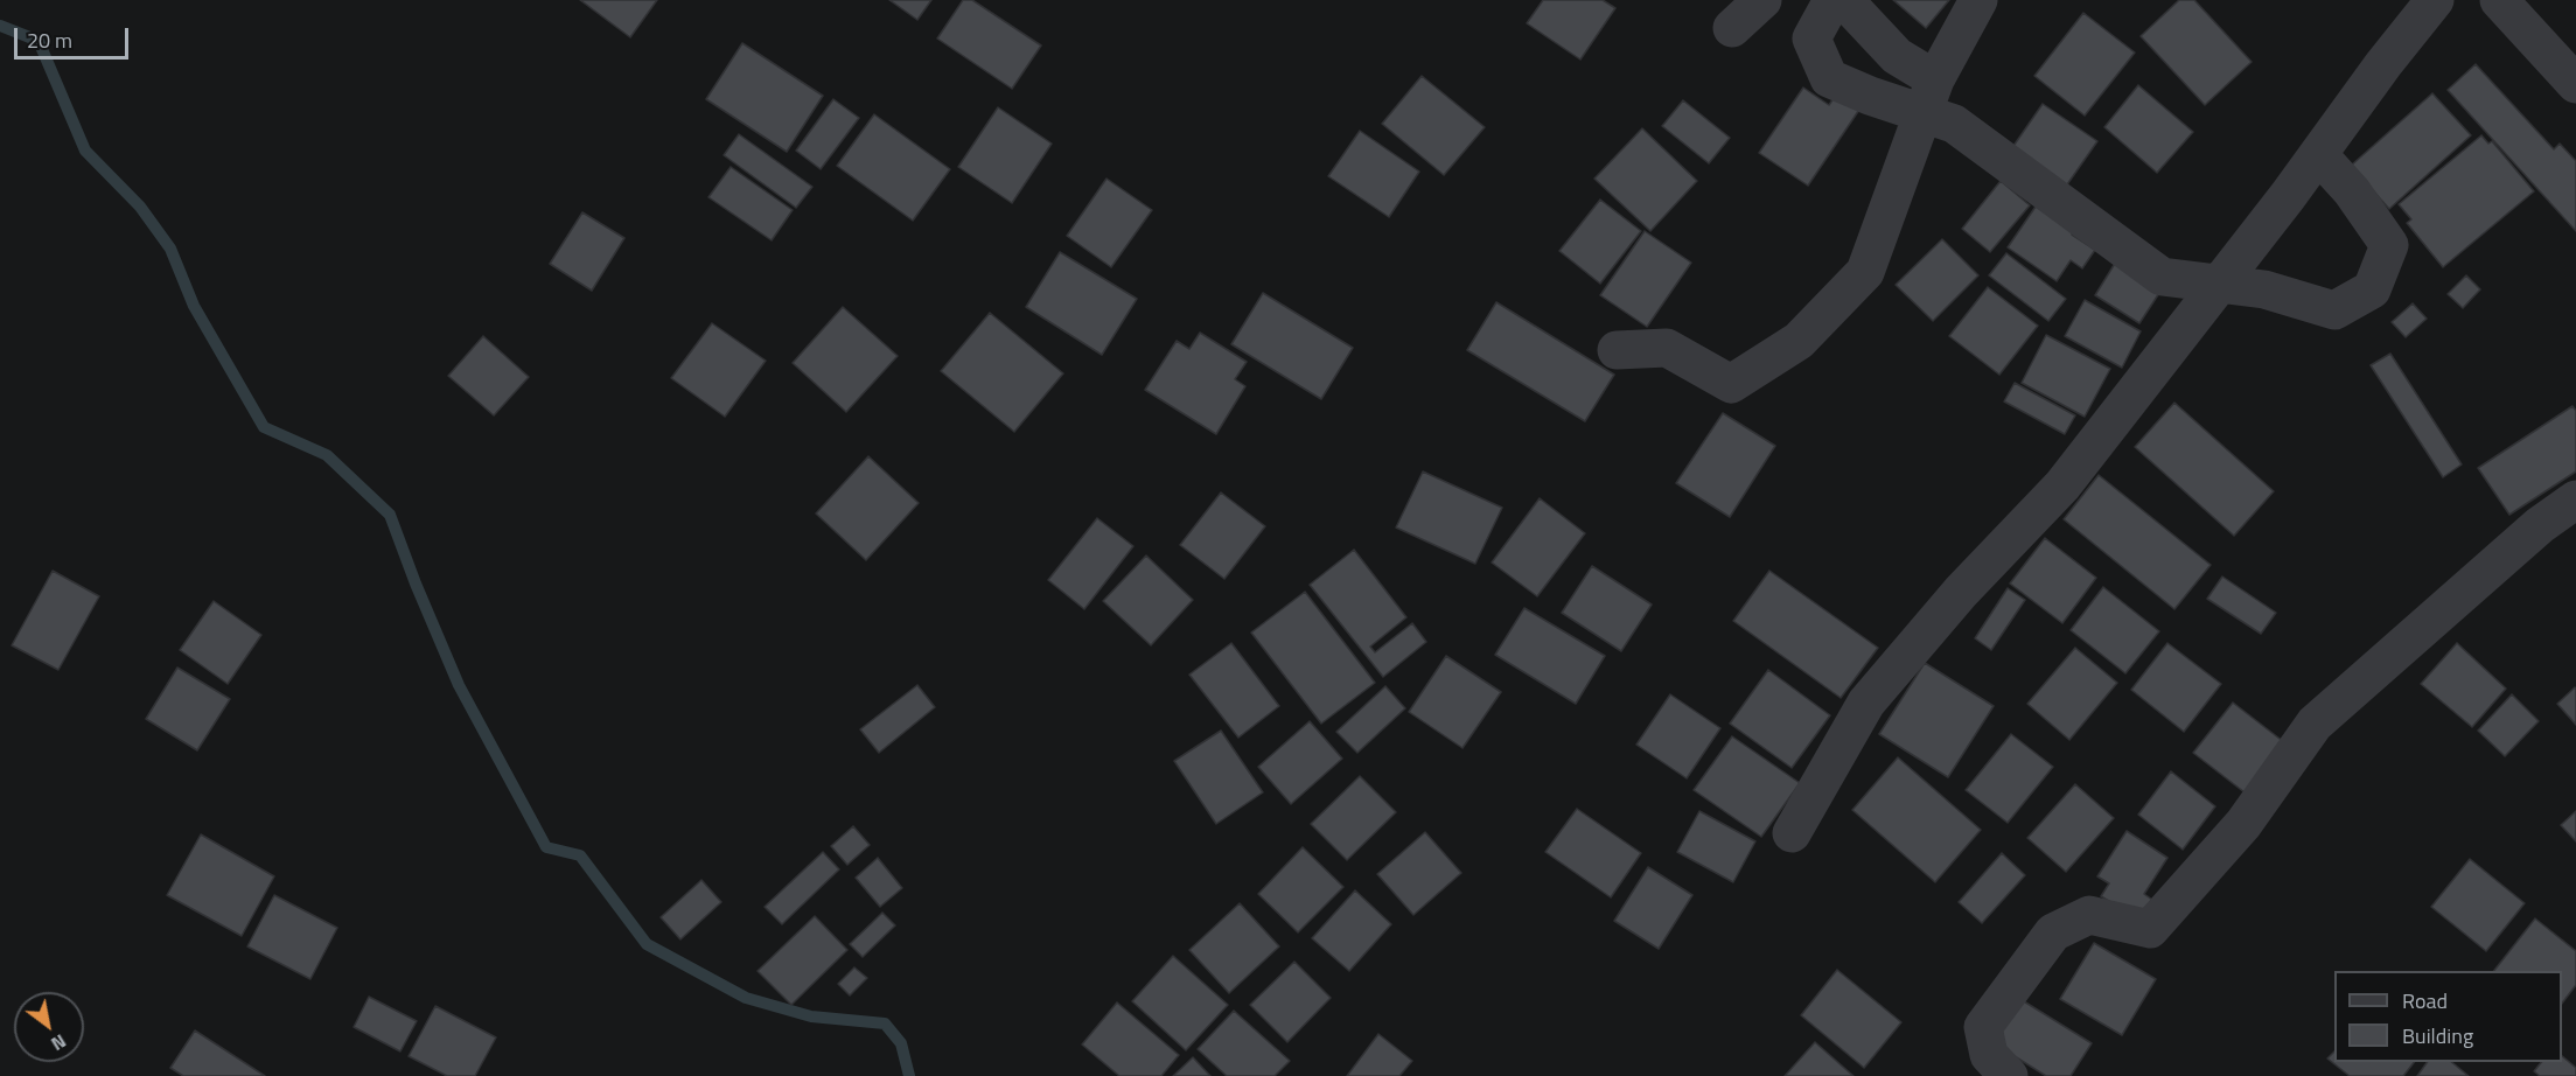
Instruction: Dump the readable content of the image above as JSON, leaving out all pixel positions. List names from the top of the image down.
{
  "legend": ["Road", "Building"],
  "scale_bar": "20 m",
  "north": "bottom right"
}
